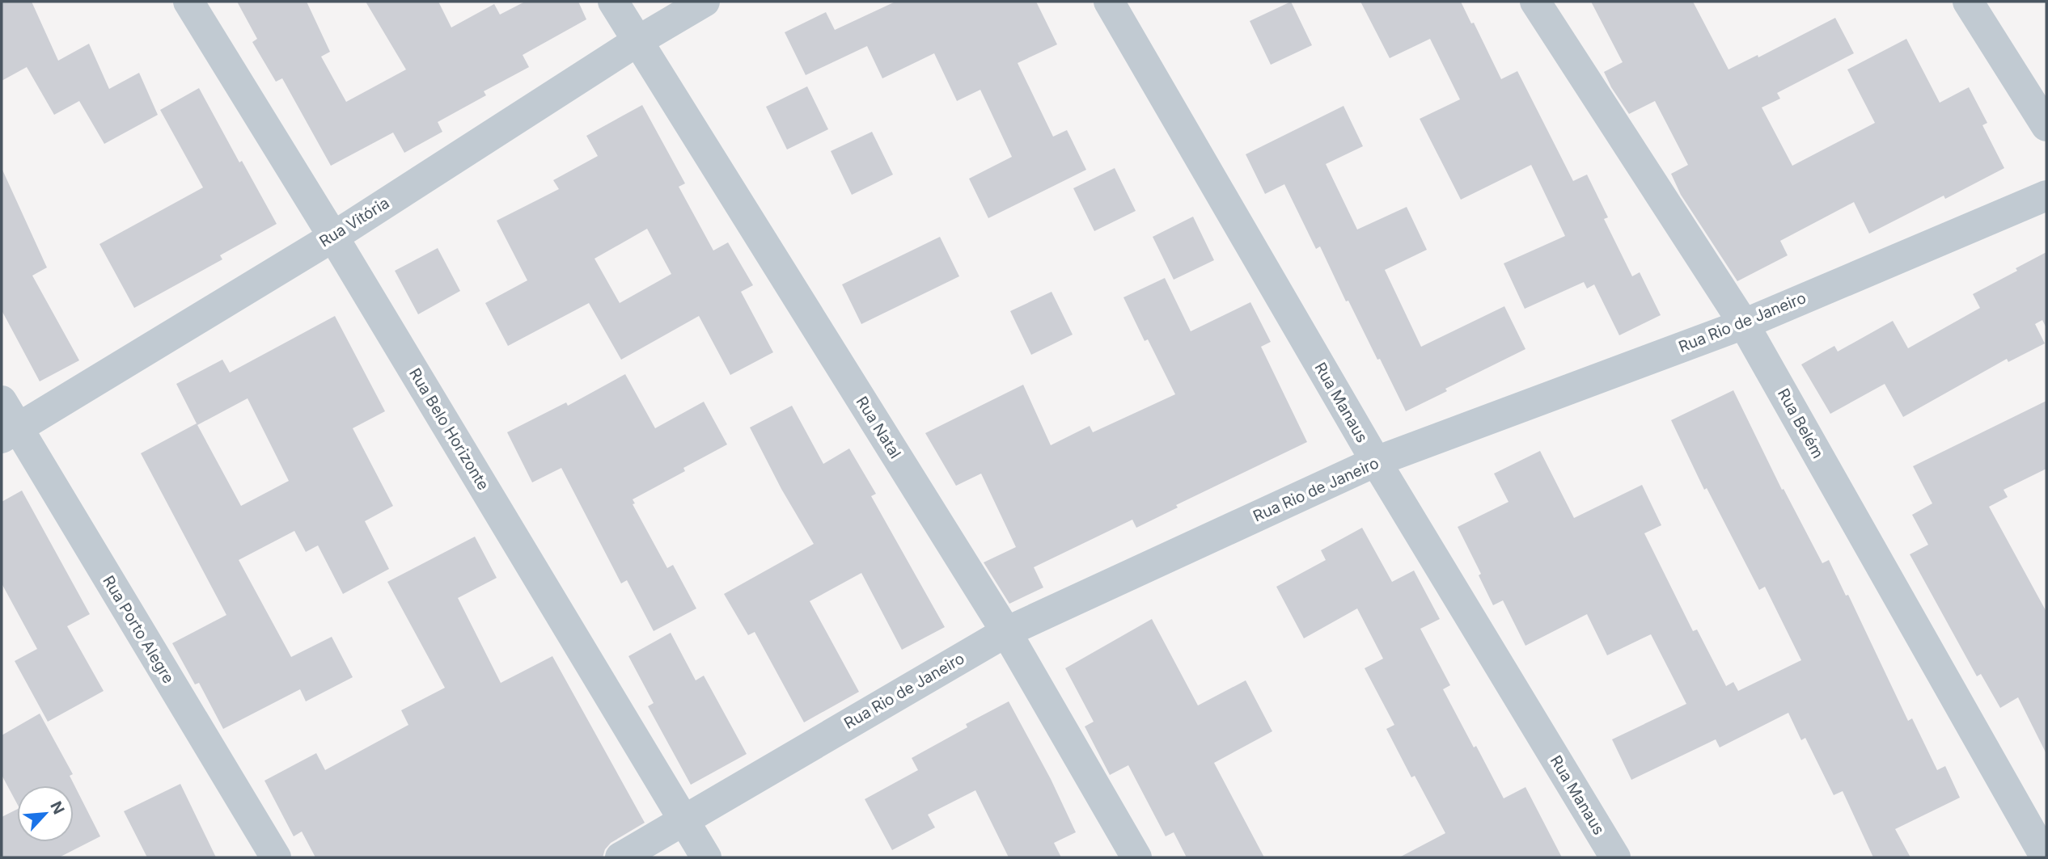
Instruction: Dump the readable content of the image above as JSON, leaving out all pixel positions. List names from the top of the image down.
{
  "streets": {
    "street": [
      "Rua Vitória",
      "Rua Rio de Janeiro",
      "Rua Manaus",
      "Rua Belém",
      "Rua Natal",
      "Rua Belo Horizonte",
      "Rua Porto Alegre"
    ]
  },
  "crossings": [
    ["Rua Vitória", "Rua Natal"],
    ["Rua Vitória", "Rua Belo Horizonte"],
    ["Rua Vitória", "Rua Porto Alegre"],
    ["Rua Rio de Janeiro", "Rua Manaus"],
    ["Rua Rio de Janeiro", "Rua Belém"],
    ["Rua Rio de Janeiro", "Rua Natal"],
    ["Rua Rio de Janeiro", "Rua Belo Horizonte"]
  ],
  "north": "top right"
}
